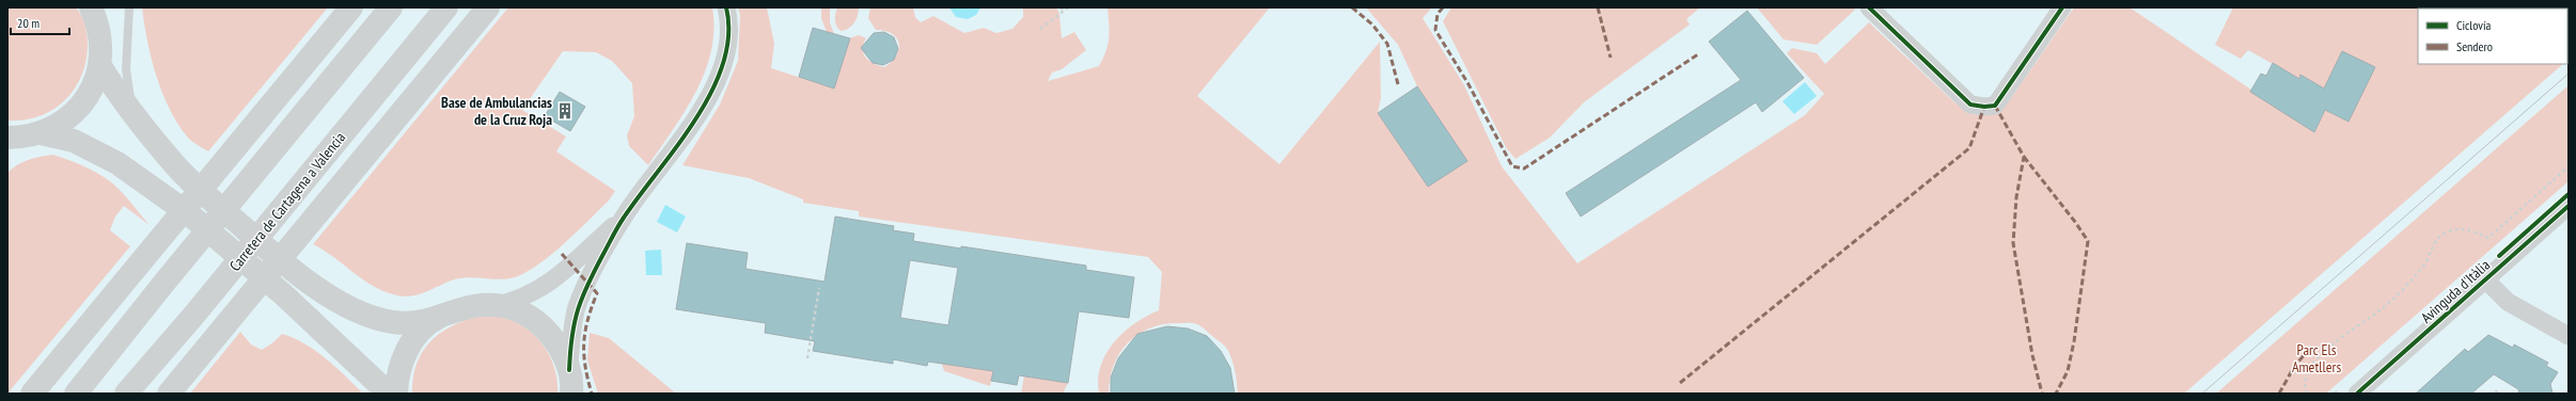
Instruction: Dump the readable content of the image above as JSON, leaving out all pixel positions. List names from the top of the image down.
{
  "streets": {
    "main road": ["Carretera de Cartagena a Valencia"],
    "street": ["Avinguda d'Itàlia"]
  },
  "parks": ["Parc Els Ametllers"],
  "places": {
    "building": ["Base de Ambulancias de la Cruz Roja"]
  },
  "legend": ["Ciclovía", "Sendero"],
  "scale_bar": "20 m"
}
